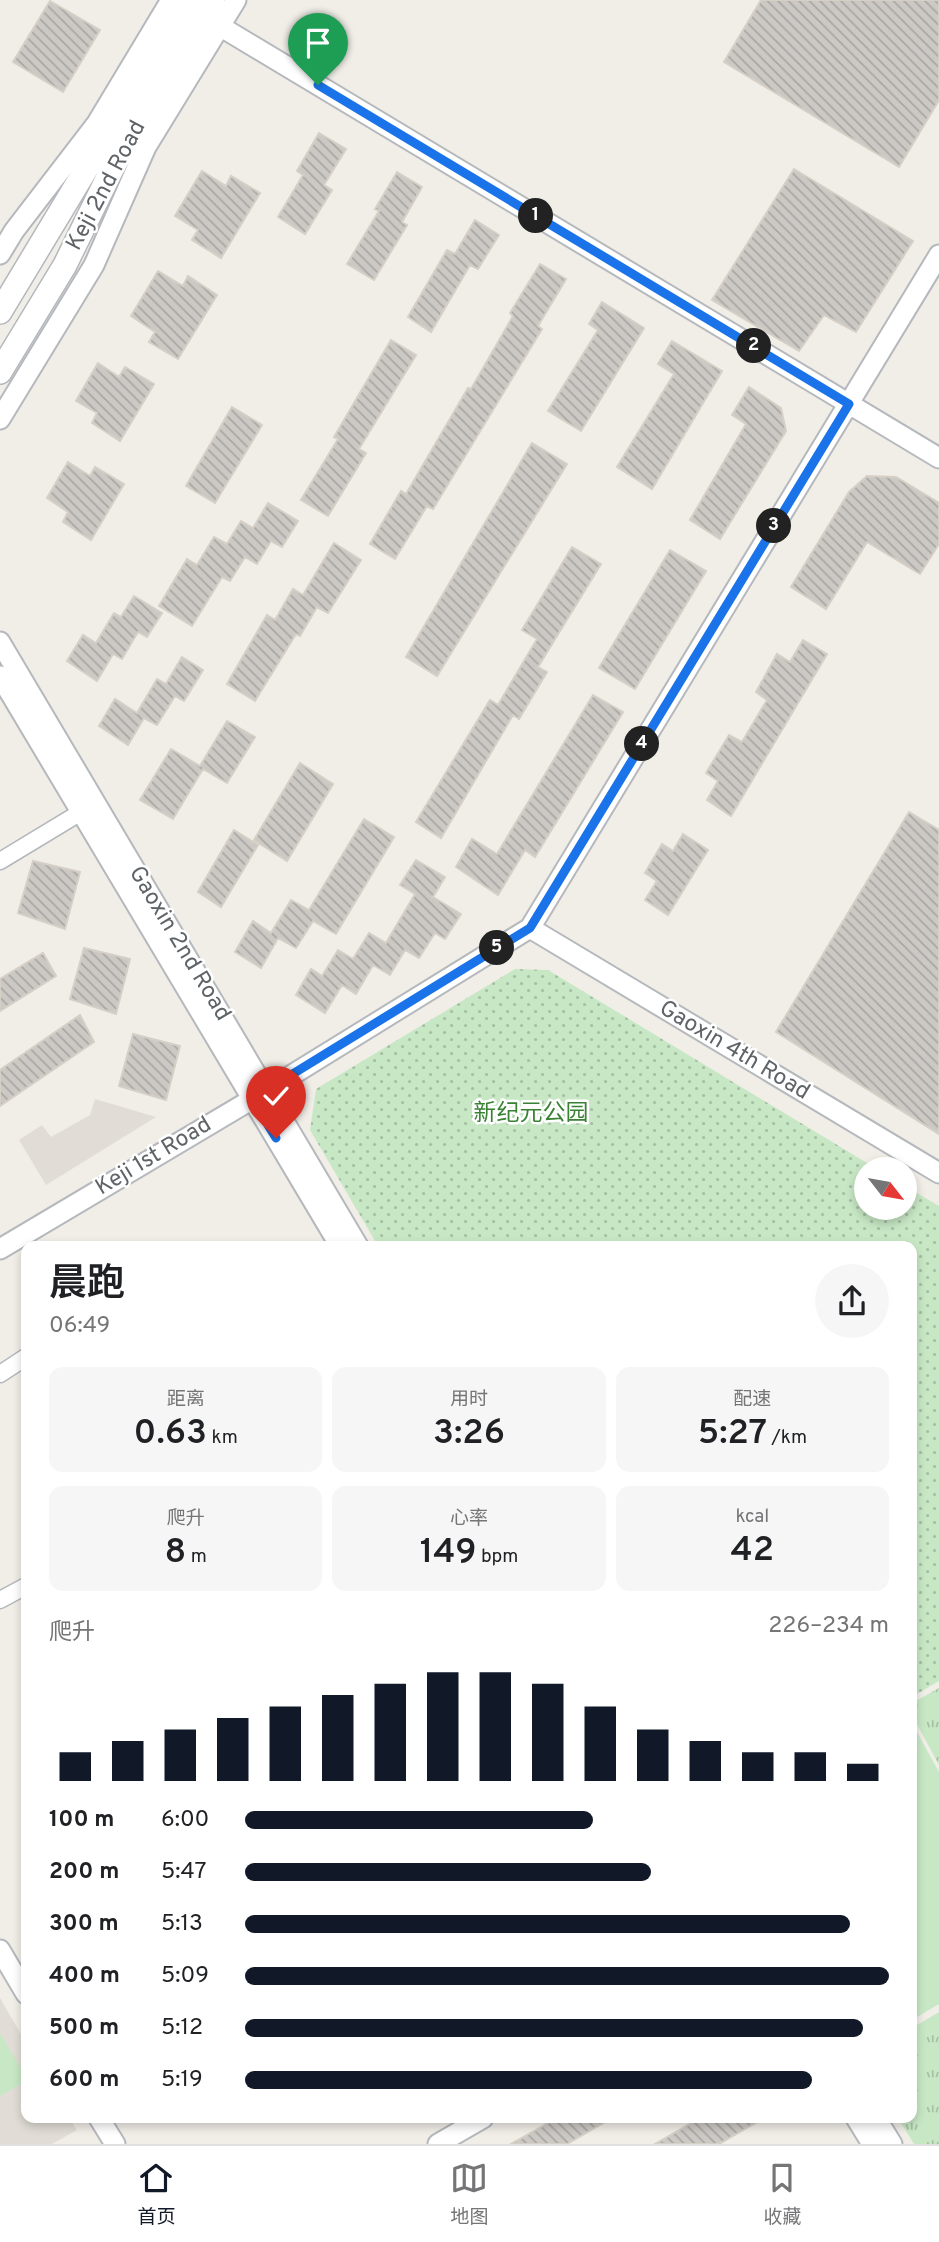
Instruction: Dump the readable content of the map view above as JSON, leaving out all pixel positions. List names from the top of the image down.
{
  "streets": {
    "main road": ["Keji 2nd Road"],
    "street": ["Gaoxin 2nd Road", "Gaoxin 4th Road", "Keji 1st Road"]
  },
  "crossings": [
    ["Gaoxin 2nd Road", "Keji 1st Road"],
    ["Gaoxin 4th Road", "Keji 1st Road"]
  ],
  "parks": ["新纪元公园"],
  "north": "bottom right",
  "page": {
    "pins": [
      "1",
      "2",
      "3",
      "4",
      "5"
    ],
    "heading": ["晨跑", "06:49"],
    "stats": [
      ["距离", "0.63 km"],
      ["用时", "3:26"],
      ["配速", "5:27 /km"],
      ["爬升", "8 m"],
      ["心率", "149 bpm"],
      ["kcal", "42"]
    ],
    "chart": ["爬升", "226–234 m"],
    "list": [
      {
        "name": "100 m",
        "note": "6:00"
      },
      {
        "name": "200 m",
        "note": "5:47"
      },
      {
        "name": "300 m",
        "note": "5:13"
      },
      {
        "name": "400 m",
        "note": "5:09"
      },
      {
        "name": "500 m",
        "note": "5:12"
      },
      {
        "name": "600 m",
        "note": "5:19"
      }
    ],
    "tabs": ["首页", "地图", "收藏"]
  }
}
